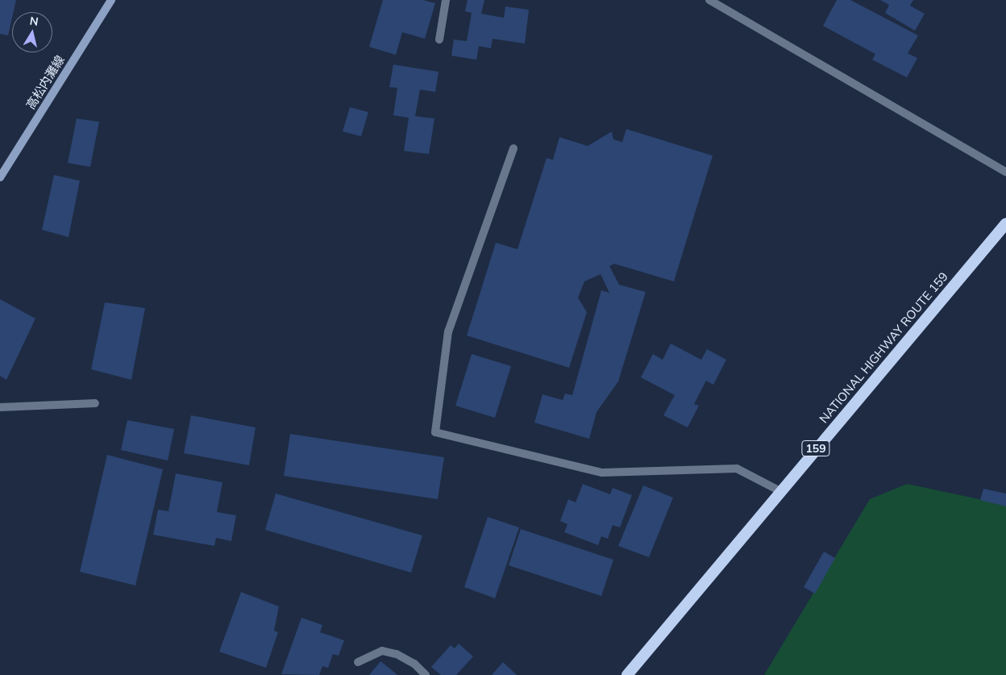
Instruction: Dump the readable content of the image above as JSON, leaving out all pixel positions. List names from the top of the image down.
{
  "streets": {
    "highway": ["NATIONAL HIGHWAY ROUTE 159", "159"],
    "main road": ["高松内灘線"]
  },
  "north": "top"
}
